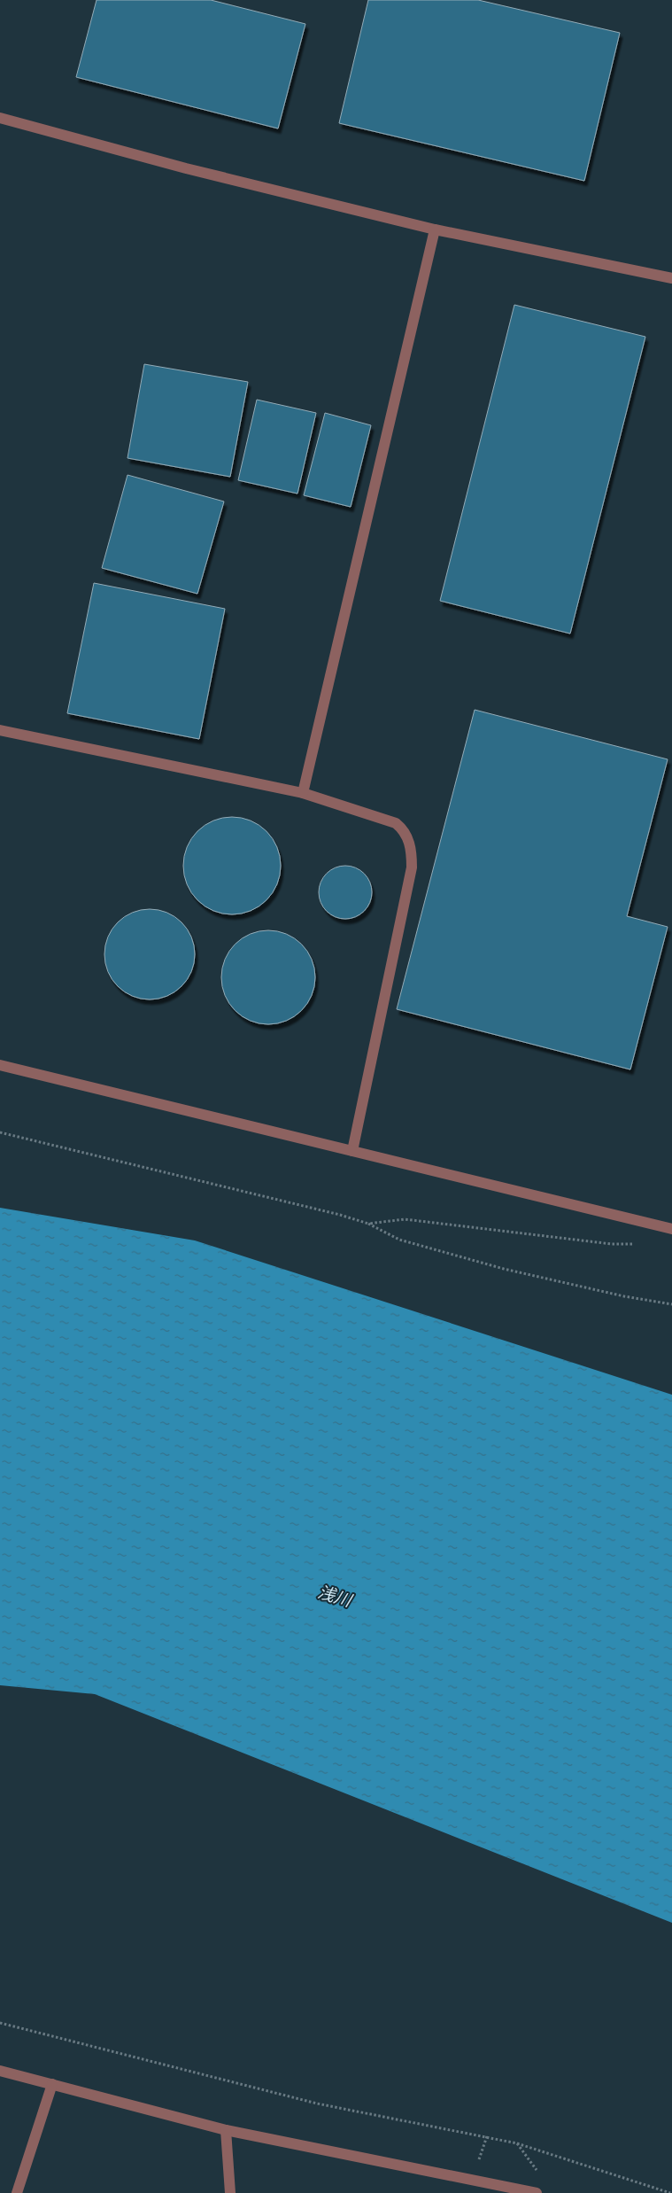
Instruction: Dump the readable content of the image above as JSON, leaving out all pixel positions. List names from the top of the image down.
{
  "water": ["浅川"]
}
